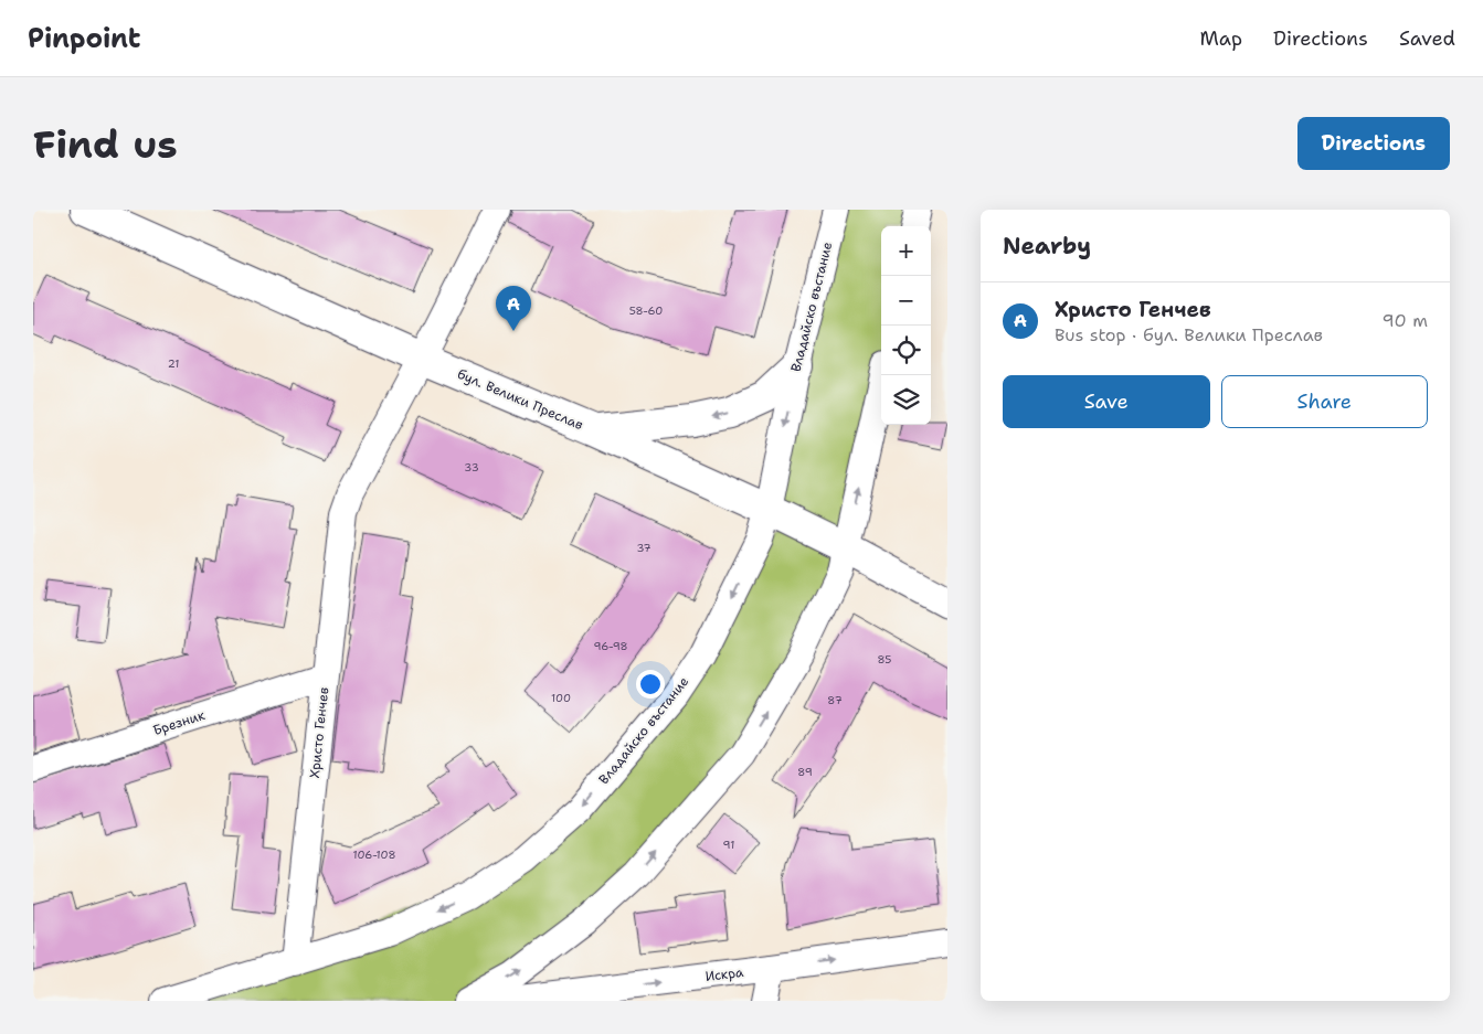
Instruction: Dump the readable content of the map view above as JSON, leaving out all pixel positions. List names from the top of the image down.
{
  "streets": {
    "main road": ["бул. Велики Преслав"],
    "street": [
      "Владайско въстание",
      "Брезник",
      "Христо Генчев",
      "Искра"
    ]
  },
  "crossings": [
    ["Владайско въстание", "бул. Велики Преслав"],
    ["Владайско въстание", "Христо Генчев"],
    ["бул. Велики Преслав", "Христо Генчев"],
    ["Брезник", "Христо Генчев"]
  ],
  "one_way": ["Искра"],
  "house_numbers": [
    "58-60",
    "21",
    "33",
    "37",
    "96-98",
    "85",
    "100",
    "87",
    "89",
    "91",
    "106-108"
  ],
  "page": {
    "header": "Pinpoint",
    "nav": ["Map", "Directions", "Saved"],
    "buttons": [
      "Directions",
      ["Save", "Share"]
    ],
    "title": "Find us",
    "heading": "Nearby",
    "map_buttons": ["+", "−"],
    "list": [
      {
        "mark": "A",
        "name": "Христо Генчев",
        "note": "Bus stop · бул. Велики Преслав",
        "value": "90 m"
      }
    ],
    "pins": "A"
  }
}
